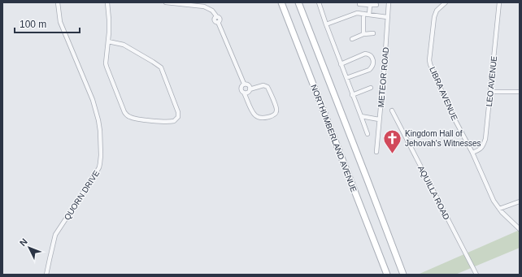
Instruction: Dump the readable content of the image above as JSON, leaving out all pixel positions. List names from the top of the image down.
{
  "streets": {
    "main road": ["NORTHUMBERLAND AVENUE"],
    "street": [
      "METEOR ROAD",
      "LEO AVENUE",
      "LIBRA AVENUE",
      "AQUILLA ROAD",
      "QUORN DRIVE"
    ]
  },
  "crossings": [
    ["LEO AVENUE", "LIBRA AVENUE"]
  ],
  "places": {
    "church": ["Kingdom Hall of Jehovah's Witnesses"]
  },
  "scale_bar": "100 m",
  "north": "top left"
}
